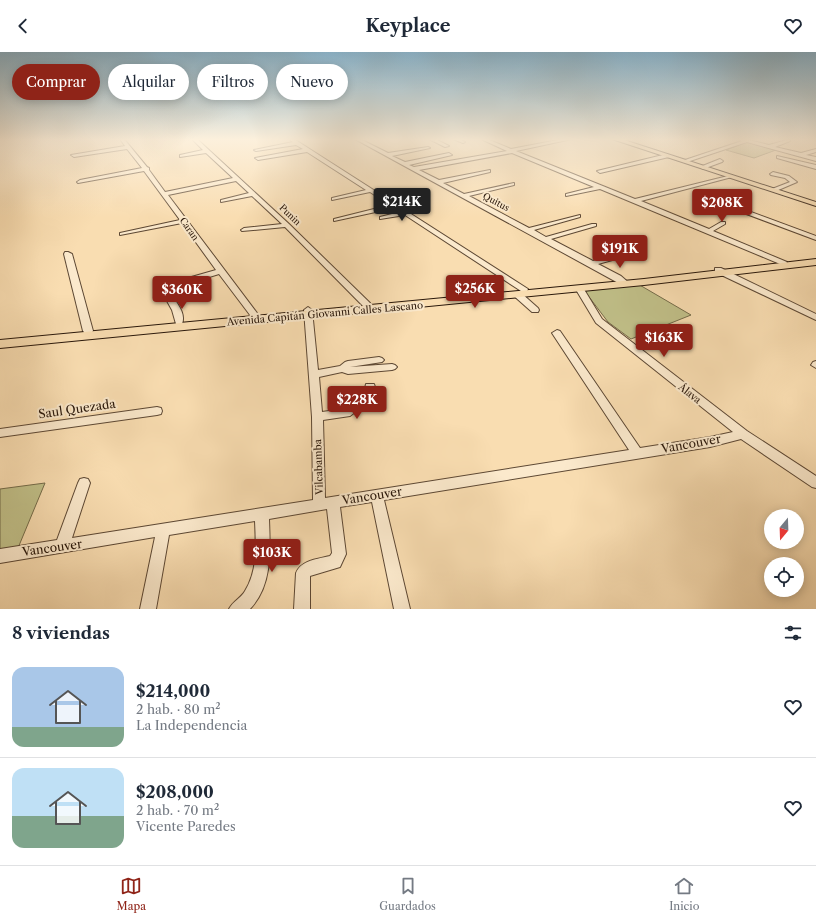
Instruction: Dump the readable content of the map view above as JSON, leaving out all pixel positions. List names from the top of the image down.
{
  "streets": {
    "main road": ["Avenida Capitán Giovanni Calles Lascano"],
    "street": [
      "Quitus",
      "Punin",
      "Caran",
      "Álava",
      "Saul Quezada",
      "Vancouver",
      "Vilcabamba"
    ]
  },
  "crossings": [
    ["Quitus", "Avenida Capitán Giovanni Calles Lascano"],
    ["Punin", "Avenida Capitán Giovanni Calles Lascano"],
    ["Caran", "Avenida Capitán Giovanni Calles Lascano"],
    ["Avenida Capitán Giovanni Calles Lascano", "Álava"],
    ["Avenida Capitán Giovanni Calles Lascano", "Vilcabamba"],
    ["Álava", "Vancouver"],
    ["Vancouver", "Vilcabamba"]
  ],
  "north": "bottom",
  "page": {
    "header": "Keyplace",
    "chip": [
      "Comprar",
      "Alquilar",
      "Filtros",
      "Nuevo"
    ],
    "price": [
      "$214K",
      "$208K",
      "$191K",
      "$256K",
      "$360K",
      "$163K",
      "$228K",
      "$103K"
    ],
    "heading": "8 viviendas",
    "list": [
      {
        "name": "$214,000",
        "note": "2 hab. · 80 m² · La Independencia"
      },
      {
        "name": "$208,000",
        "note": "2 hab. · 70 m² · Vicente Paredes"
      }
    ],
    "tabs": ["Mapa", "Guardados", "Inicio"]
  }
}
